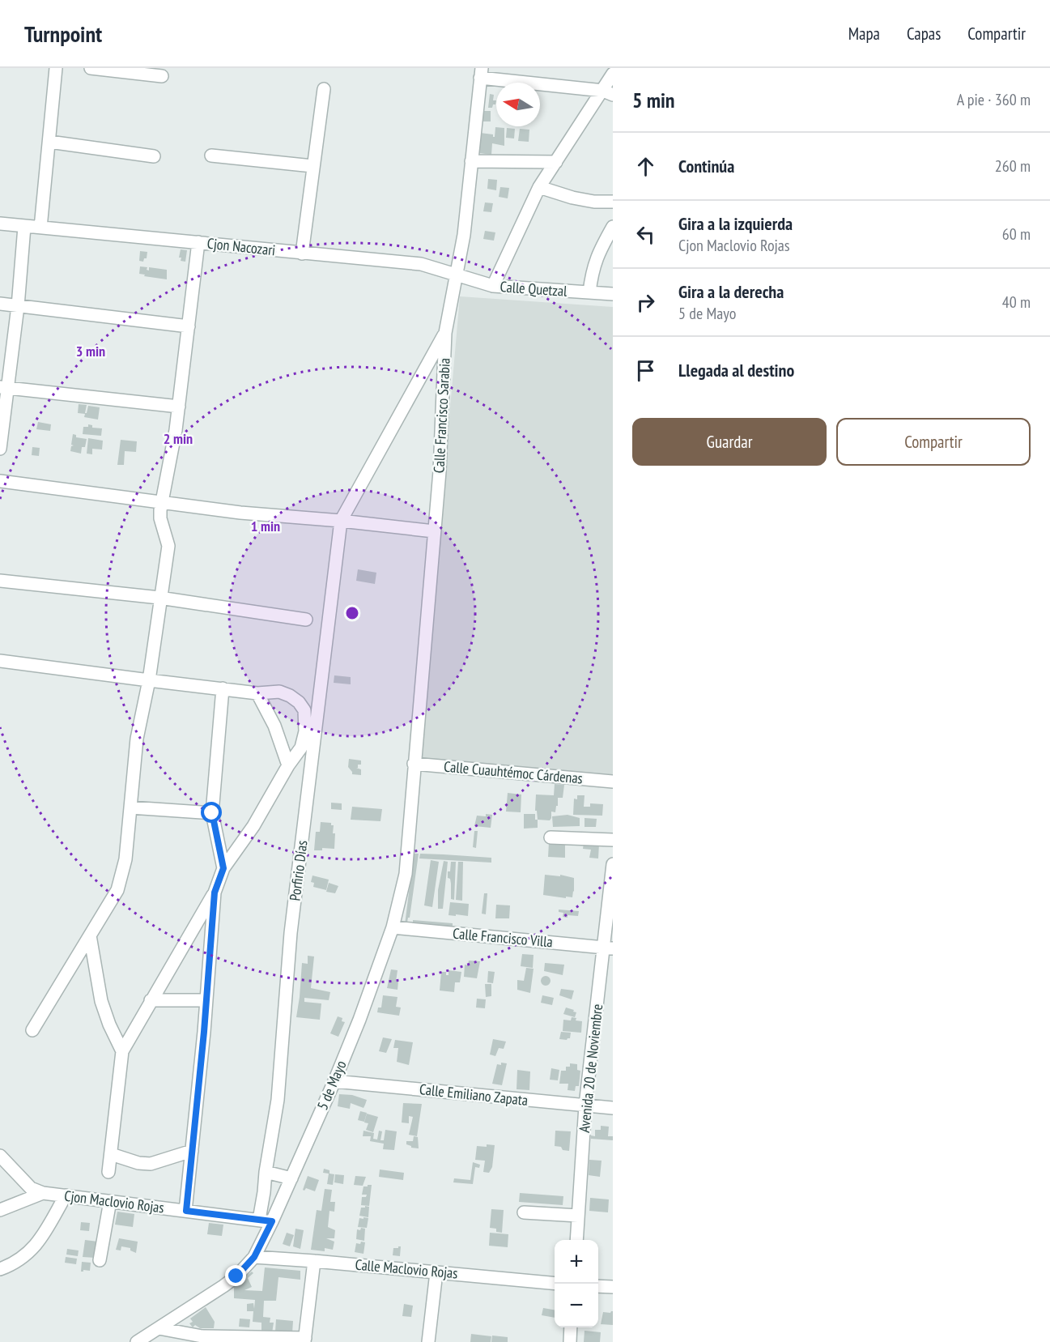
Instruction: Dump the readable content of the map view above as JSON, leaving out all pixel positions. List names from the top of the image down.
{
  "streets": {
    "street": [
      "Cjon Nacozari",
      "Calle Quetzal",
      "Calle Francisco Sarabia",
      "Calle Cuauhtémoc Cárdenas",
      "Porfirio Días",
      "Calle Francisco Villa",
      "Avenida 20 de Noviembre",
      "5 de Mayo",
      "Calle Emiliano Zapata",
      "Cjon Maclovio Rojas",
      "Calle Maclovio Rojas"
    ]
  },
  "crossings": [
    ["Cjon Nacozari", "Calle Quetzal"],
    ["Cjon Nacozari", "Calle Francisco Sarabia"],
    ["Calle Quetzal", "Calle Francisco Sarabia"],
    ["Calle Francisco Sarabia", "Calle Cuauhtémoc Cárdenas"],
    ["Calle Francisco Sarabia", "5 de Mayo"],
    ["Calle Cuauhtémoc Cárdenas", "5 de Mayo"],
    ["Porfirio Días", "Cjon Maclovio Rojas"],
    ["Calle Francisco Villa", "Avenida 20 de Noviembre"],
    ["Calle Francisco Villa", "5 de Mayo"],
    ["Avenida 20 de Noviembre", "Calle Emiliano Zapata"],
    ["5 de Mayo", "Calle Emiliano Zapata"],
    ["5 de Mayo", "Cjon Maclovio Rojas"],
    ["5 de Mayo", "Calle Maclovio Rojas"]
  ],
  "north": "left",
  "page": {
    "header": "Turnpoint",
    "nav": ["Mapa", "Capas", "Compartir"],
    "heading": ["5 min", "A pie · 360 m"],
    "list": [
      ["Continúa", "260 m"],
      ["Gira a la izquierda", "Cjon Maclovio Rojas", "60 m"],
      ["Gira a la derecha", "5 de Mayo", "40 m"],
      "Llegada al destino"
    ],
    "buttons": ["Guardar", "Compartir"],
    "map_buttons": ["+", "−"]
  },
  "rings": ["3 min", "2 min", "1 min"]
}
